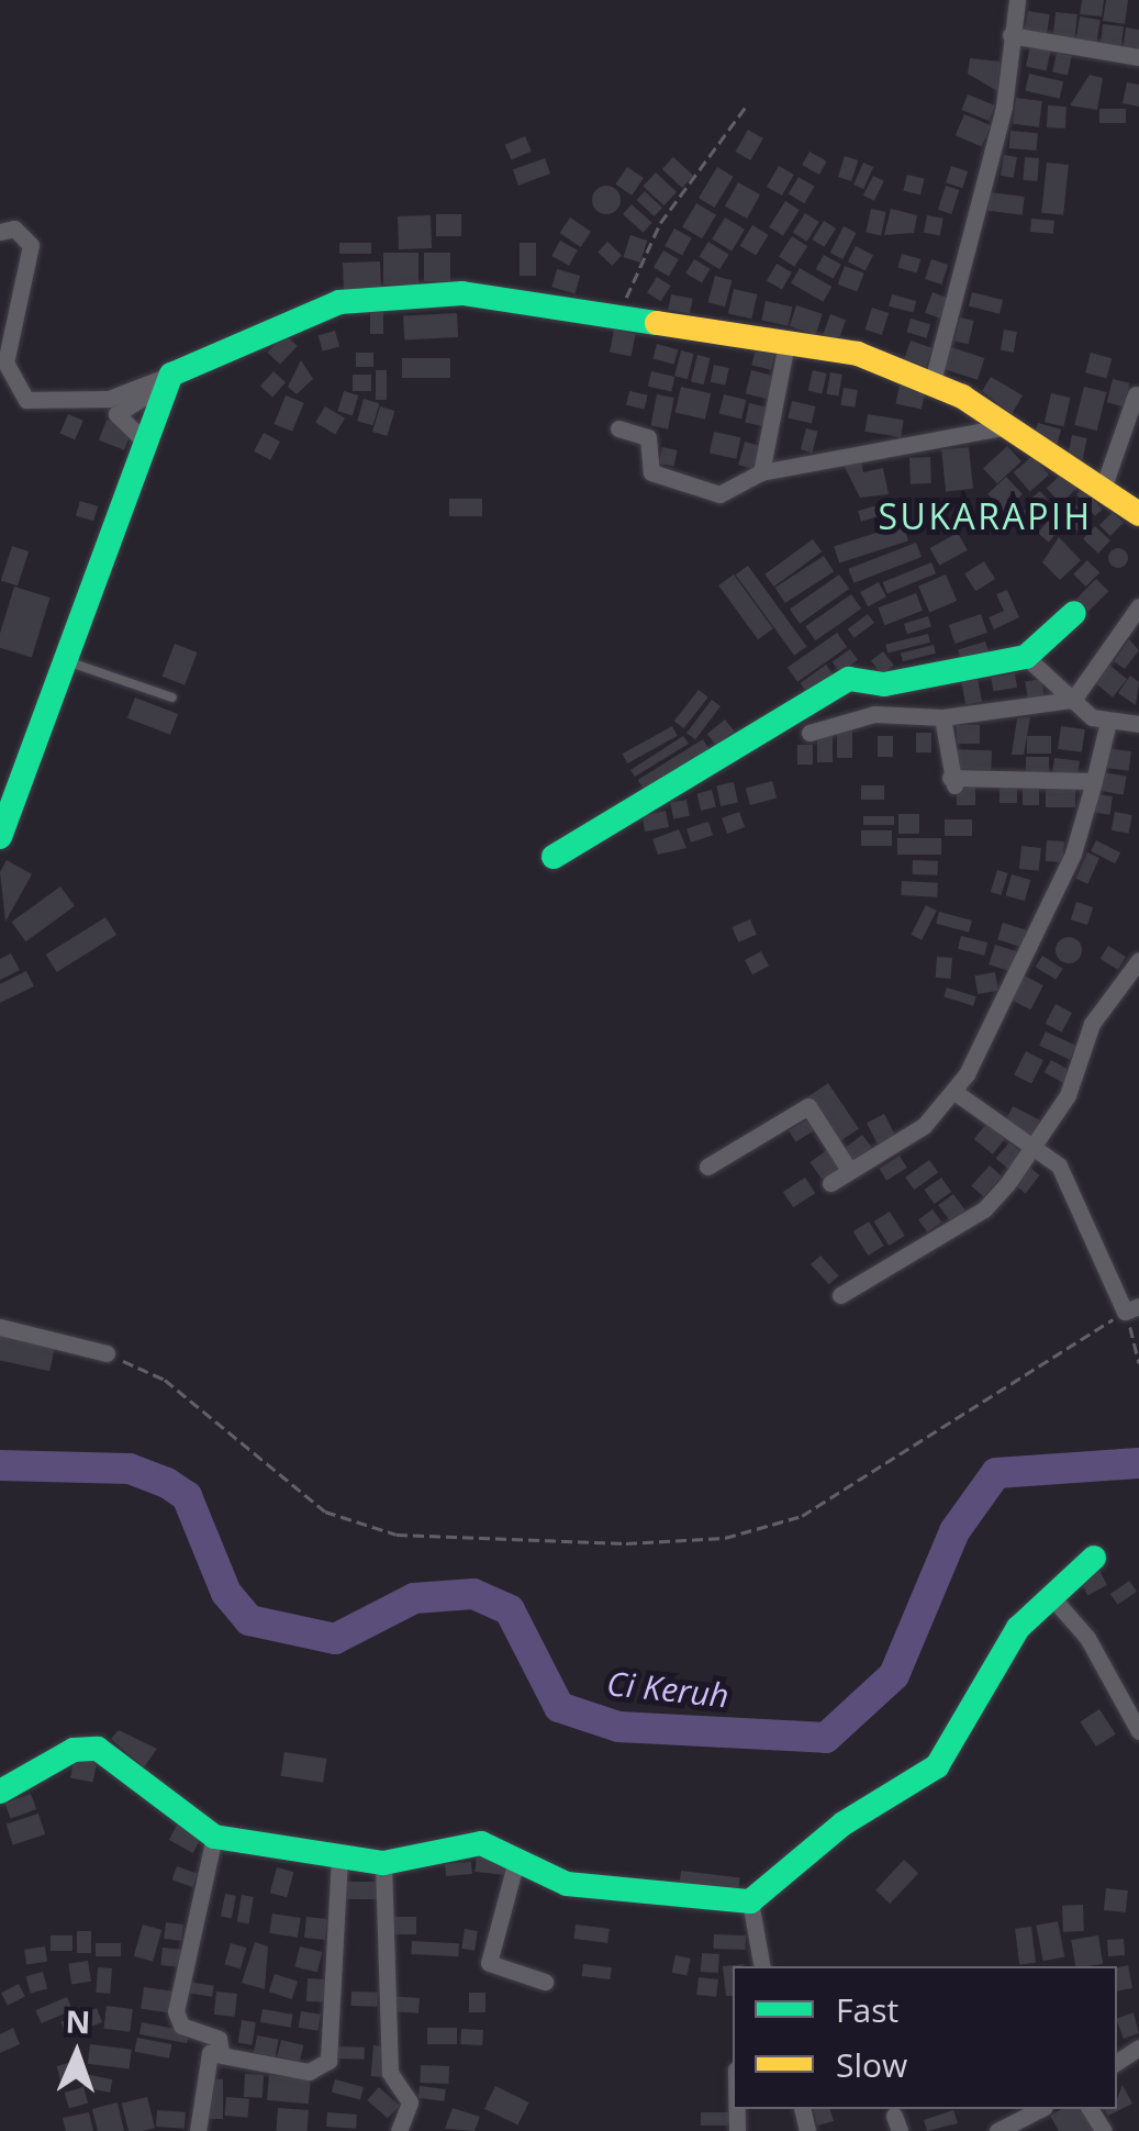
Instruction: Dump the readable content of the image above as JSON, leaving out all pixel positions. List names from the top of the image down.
{
  "districts": ["SUKARAPIH"],
  "water": ["Ci Keruh"],
  "legend": ["Fast", "Slow"],
  "north": "top"
}
